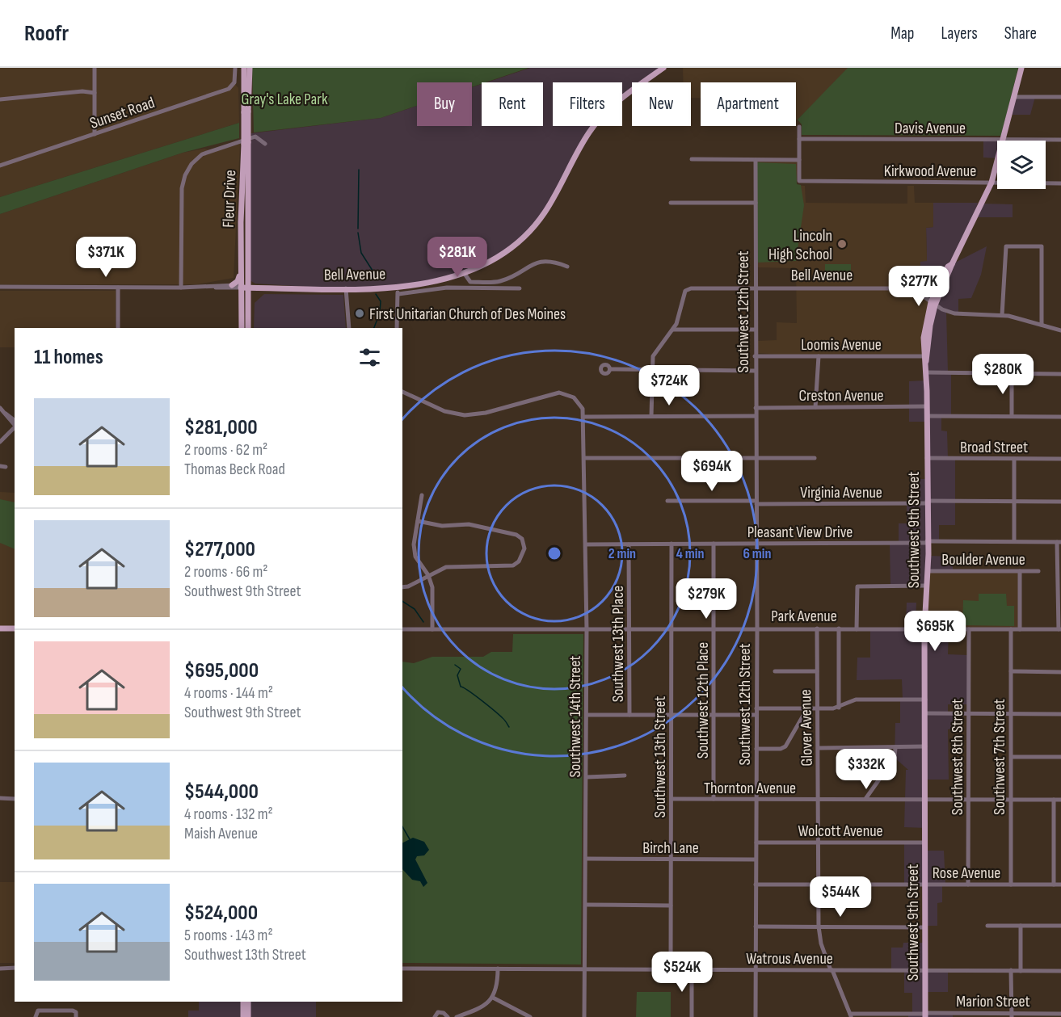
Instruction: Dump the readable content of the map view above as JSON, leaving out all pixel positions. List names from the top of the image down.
{
  "streets": {
    "main road": ["Fleur Drive", "Bell Avenue", "Southwest 9th Street"],
    "street": [
      "Sunset Road",
      "Davis Avenue",
      "Kirkwood Avenue",
      "Southwest 12th Street",
      "Loomis Avenue",
      "Creston Avenue",
      "Broad Street",
      "Virginia Avenue",
      "Pleasant View Drive",
      "Boulder Avenue",
      "Park Avenue",
      "Southwest 13th Place",
      "Southwest 12th Place",
      "Southwest 14th Street",
      "Glover Avenue",
      "Southwest 13th Street",
      "Southwest 8th Street",
      "Southwest 7th Street",
      "Thornton Avenue",
      "Wolcott Avenue",
      "Birch Lane",
      "Rose Avenue",
      "Watrous Avenue",
      "Marion Street"
    ]
  },
  "crossings": [
    ["Davis Avenue", "Southwest 9th Street"],
    ["Kirkwood Avenue", "Southwest 9th Street"],
    ["Fleur Drive", "Bell Avenue"],
    ["Bell Avenue", "Southwest 12th Street"],
    ["Bell Avenue", "Southwest 9th Street"],
    ["Southwest 12th Street", "Loomis Avenue"],
    ["Southwest 12th Street", "Creston Avenue"],
    ["Southwest 12th Street", "Virginia Avenue"],
    ["Southwest 12th Street", "Pleasant View Drive"],
    ["Southwest 12th Street", "Park Avenue"],
    ["Southwest 12th Street", "Thornton Avenue"],
    ["Southwest 12th Street", "Wolcott Avenue"],
    ["Southwest 12th Street", "Birch Lane"],
    ["Southwest 12th Street", "Rose Avenue"],
    ["Southwest 12th Street", "Watrous Avenue"],
    ["Loomis Avenue", "Southwest 9th Street"],
    ["Creston Avenue", "Southwest 9th Street"],
    ["Broad Street", "Southwest 9th Street"],
    ["Virginia Avenue", "Southwest 9th Street"],
    ["Southwest 9th Street", "Pleasant View Drive"],
    ["Southwest 9th Street", "Boulder Avenue"],
    ["Southwest 9th Street", "Park Avenue"],
    ["Southwest 9th Street", "Thornton Avenue"],
    ["Southwest 9th Street", "Wolcott Avenue"],
    ["Southwest 9th Street", "Rose Avenue"],
    ["Southwest 9th Street", "Watrous Avenue"],
    ["Southwest 9th Street", "Marion Street"],
    ["Pleasant View Drive", "Southwest 13th Place"],
    ["Pleasant View Drive", "Southwest 12th Place"],
    ["Pleasant View Drive", "Southwest 14th Street"],
    ["Pleasant View Drive", "Southwest 13th Street"],
    ["Boulder Avenue", "Park Avenue"],
    ["Park Avenue", "Southwest 13th Place"],
    ["Park Avenue", "Southwest 12th Place"],
    ["Park Avenue", "Southwest 14th Street"],
    ["Park Avenue", "Glover Avenue"],
    ["Park Avenue", "Southwest 13th Street"],
    ["Park Avenue", "Southwest 8th Street"],
    ["Park Avenue", "Southwest 7th Street"],
    ["Southwest 12th Place", "Thornton Avenue"],
    ["Southwest 14th Street", "Birch Lane"],
    ["Southwest 14th Street", "Watrous Avenue"],
    ["Glover Avenue", "Thornton Avenue"],
    ["Glover Avenue", "Wolcott Avenue"],
    ["Glover Avenue", "Rose Avenue"],
    ["Glover Avenue", "Watrous Avenue"],
    ["Glover Avenue", "Marion Street"],
    ["Southwest 13th Street", "Thornton Avenue"],
    ["Southwest 13th Street", "Birch Lane"],
    ["Southwest 13th Street", "Watrous Avenue"],
    ["Southwest 8th Street", "Thornton Avenue"],
    ["Southwest 8th Street", "Rose Avenue"],
    ["Southwest 7th Street", "Thornton Avenue"],
    ["Southwest 7th Street", "Rose Avenue"]
  ],
  "parks": ["Gray's Lake Park"],
  "places": ["Lincoln High School", "First Unitarian Church of Des Moines"],
  "page": {
    "header": "Roofr",
    "nav": ["Map", "Layers", "Share"],
    "chip": [
      "Buy",
      "Rent",
      "Filters",
      "New",
      "Apartment"
    ],
    "price": [
      "$371K",
      "$281K",
      "$277K",
      "$280K",
      "$724K",
      "$694K",
      "$279K",
      "$695K",
      "$332K",
      "$544K",
      "$524K"
    ],
    "heading": "11 homes",
    "list": [
      {
        "name": "$281,000",
        "note": "2 rooms · 62 m² · Thomas Beck Road"
      },
      {
        "name": "$277,000",
        "note": "2 rooms · 66 m² · Southwest 9th Street"
      },
      {
        "name": "$695,000",
        "note": "4 rooms · 144 m² · Southwest 9th Street"
      },
      {
        "name": "$544,000",
        "note": "4 rooms · 132 m² · Maish Avenue"
      },
      {
        "name": "$524,000",
        "note": "5 rooms · 143 m² · Southwest 13th Street"
      }
    ]
  },
  "rings": ["2 min", "4 min", "6 min"]
}
